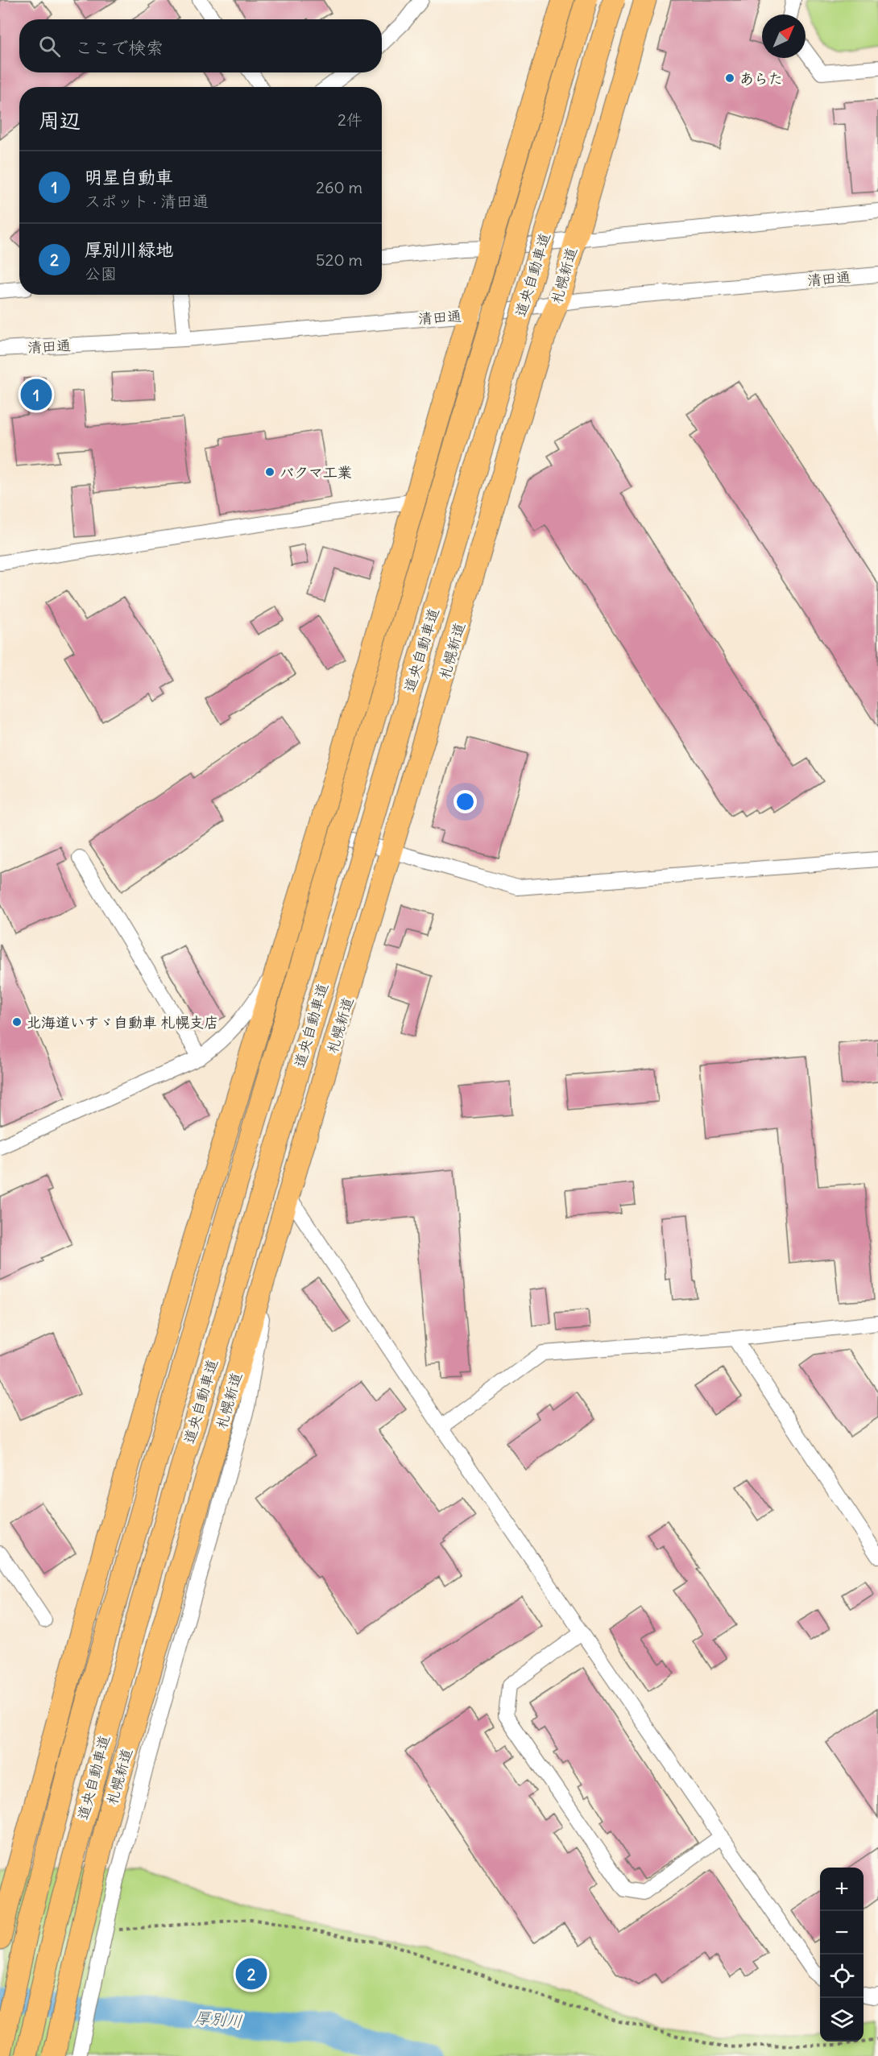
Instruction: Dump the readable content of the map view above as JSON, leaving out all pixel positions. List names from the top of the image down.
{
  "streets": {
    "highway": ["道央自動車道", "札幌新道"],
    "street": ["清田通"]
  },
  "crossings": [
    ["札幌新道", "清田通"]
  ],
  "water": ["厚別川"],
  "places": ["あらた", "バクマ工業", "北海道いすゞ自動車 札幌支店"],
  "north": "top right",
  "page": {
    "search": "ここで検索",
    "heading": ["周辺", "2件"],
    "list": [
      {
        "mark": "1",
        "name": "明星自動車",
        "note": "スポット · 清田通",
        "value": "260 m"
      },
      {
        "mark": "2",
        "name": "厚別川緑地",
        "note": "公園",
        "value": "520 m"
      }
    ],
    "pins": ["1", "2"],
    "map_buttons": ["+", "−"]
  }
}
